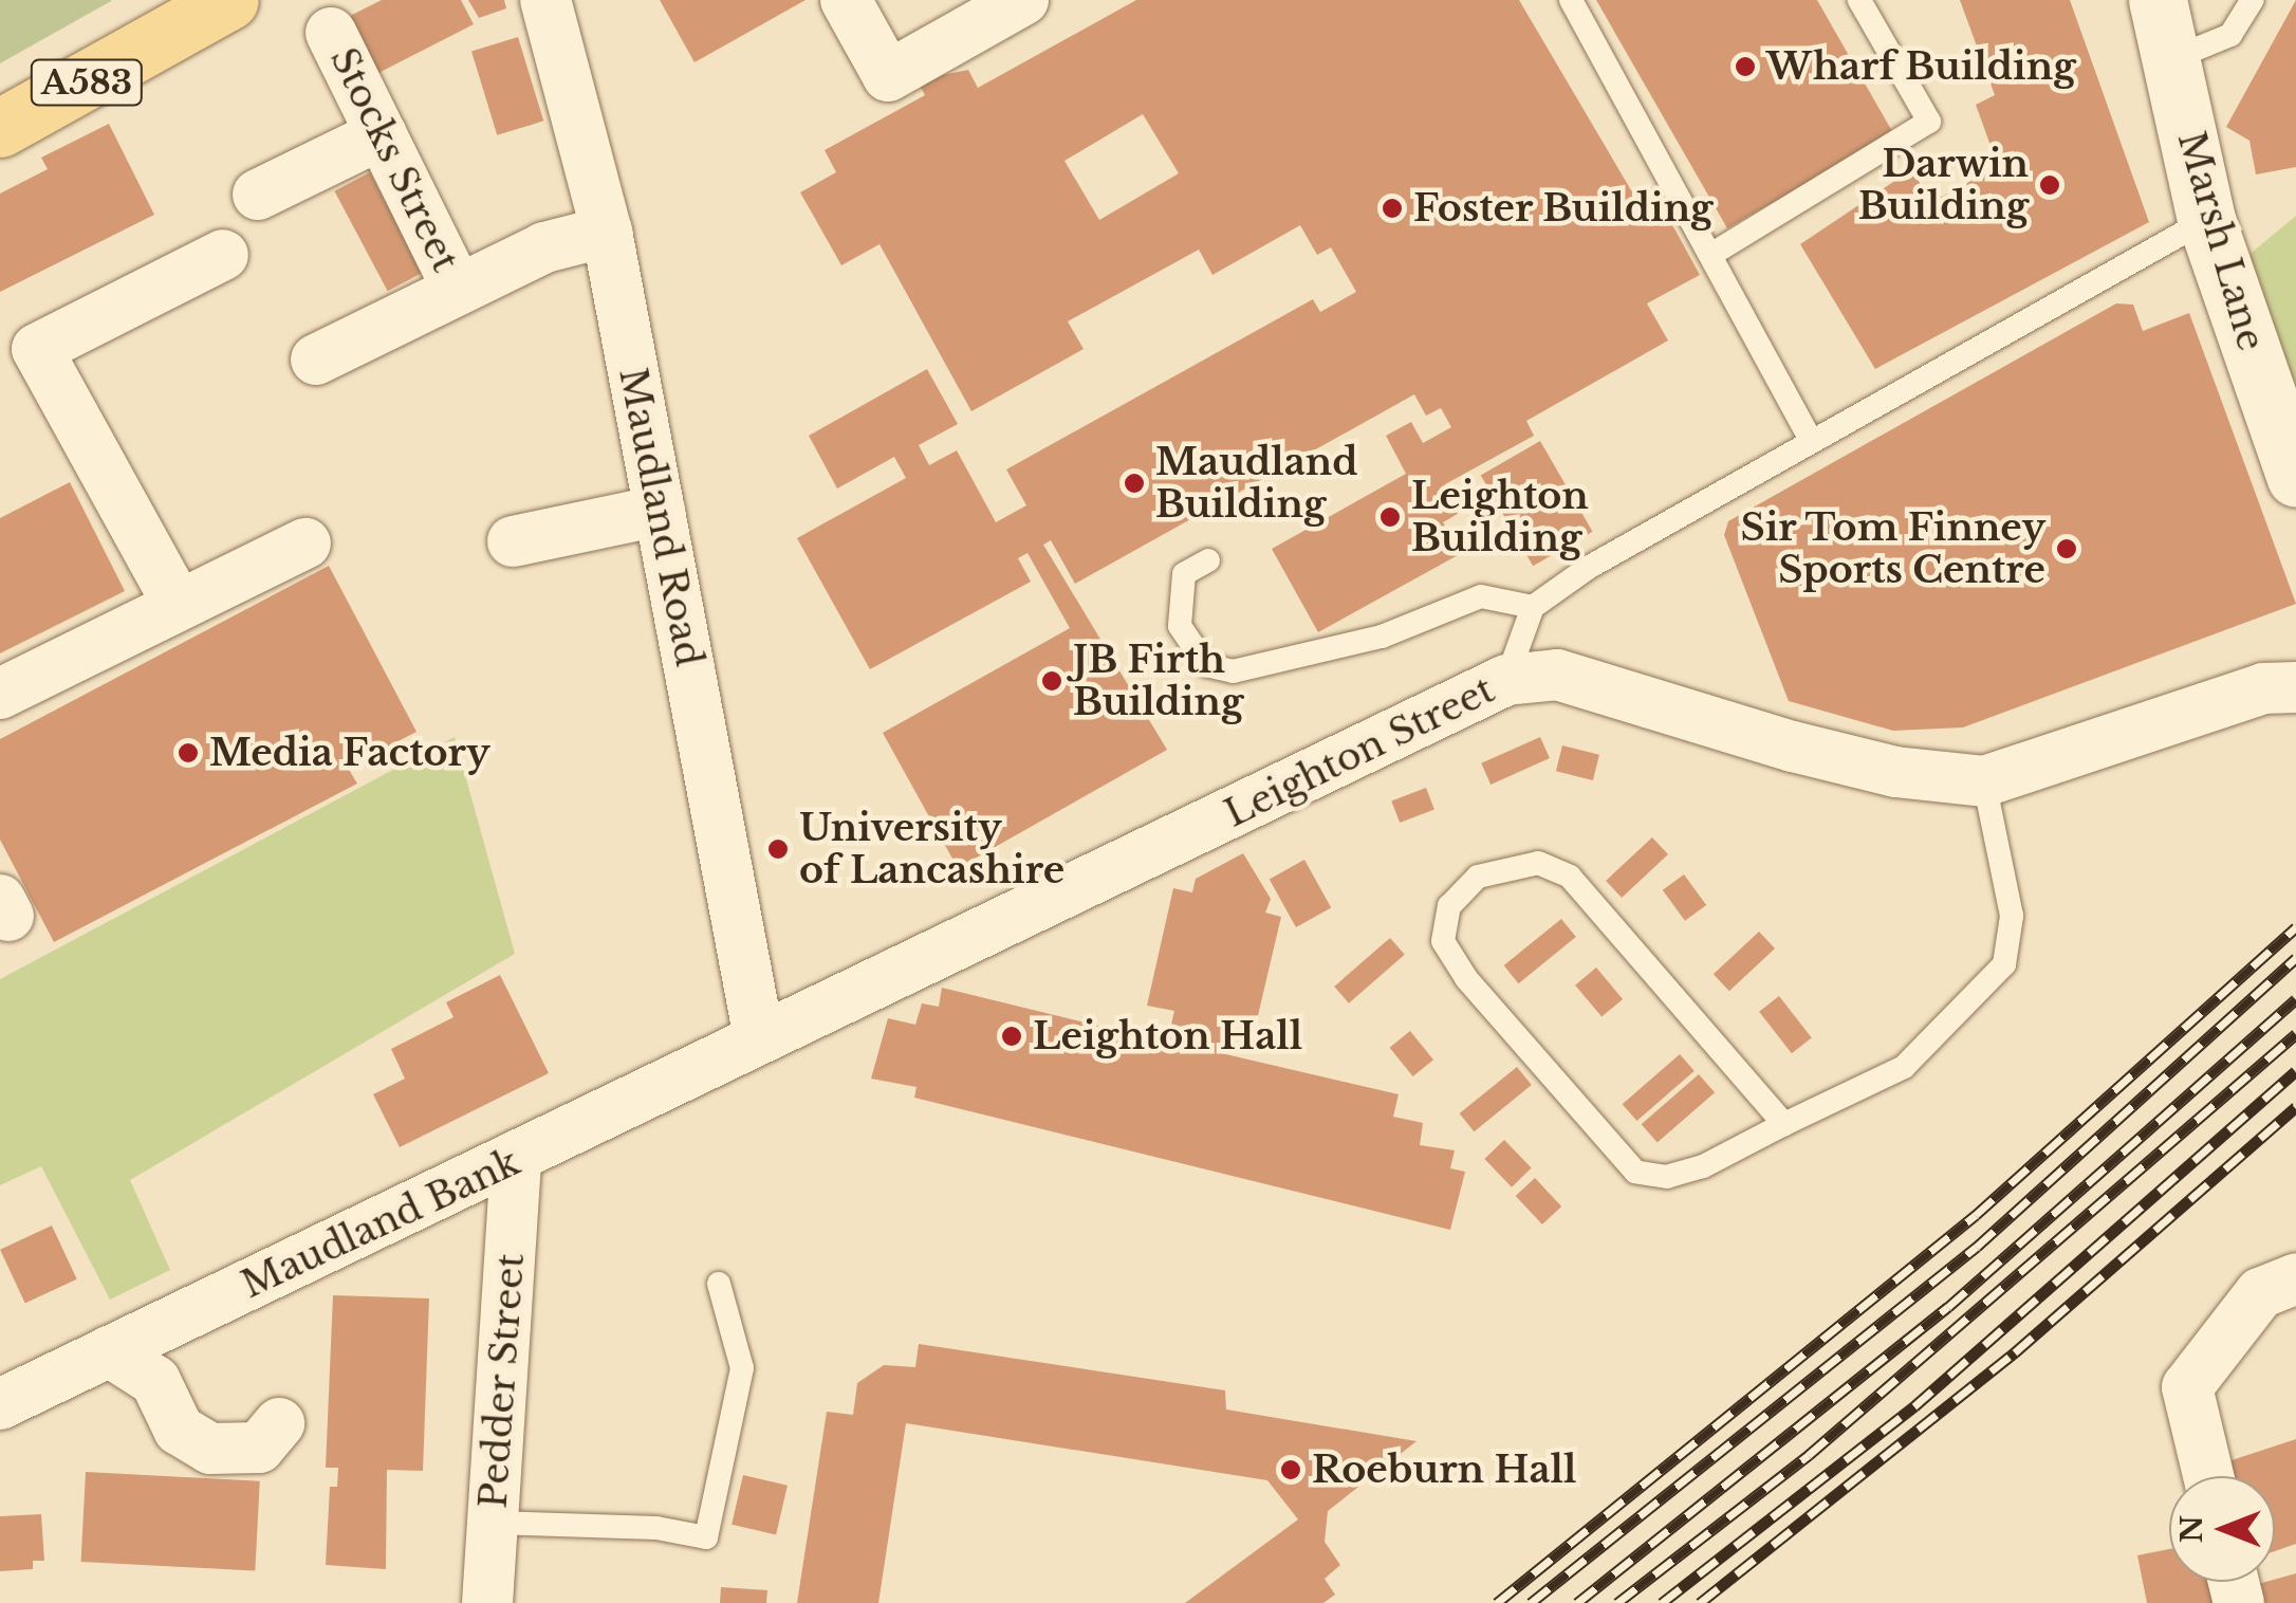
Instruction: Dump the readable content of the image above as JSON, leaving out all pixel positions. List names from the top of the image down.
{
  "streets": {
    "main road": ["A583"],
    "street": [
      "Stocks Street",
      "Marsh Lane",
      "Maudland Road",
      "Leighton Street",
      "Maudland Bank",
      "Pedder Street"
    ]
  },
  "crossings": [
    ["Maudland Road", "Leighton Street"],
    ["Maudland Road", "Maudland Bank"],
    ["Leighton Street", "Maudland Bank"],
    ["Maudland Bank", "Pedder Street"]
  ],
  "places": [
    "Wharf Building",
    "Darwin Building",
    "Foster Building",
    "Maudland Building",
    "Leighton Building",
    "Sir Tom Finney Sports Centre",
    "JB Firth Building",
    "Media Factory",
    "University of Lancashire",
    "Leighton Hall",
    "Roeburn Hall"
  ],
  "north": "left"
}
